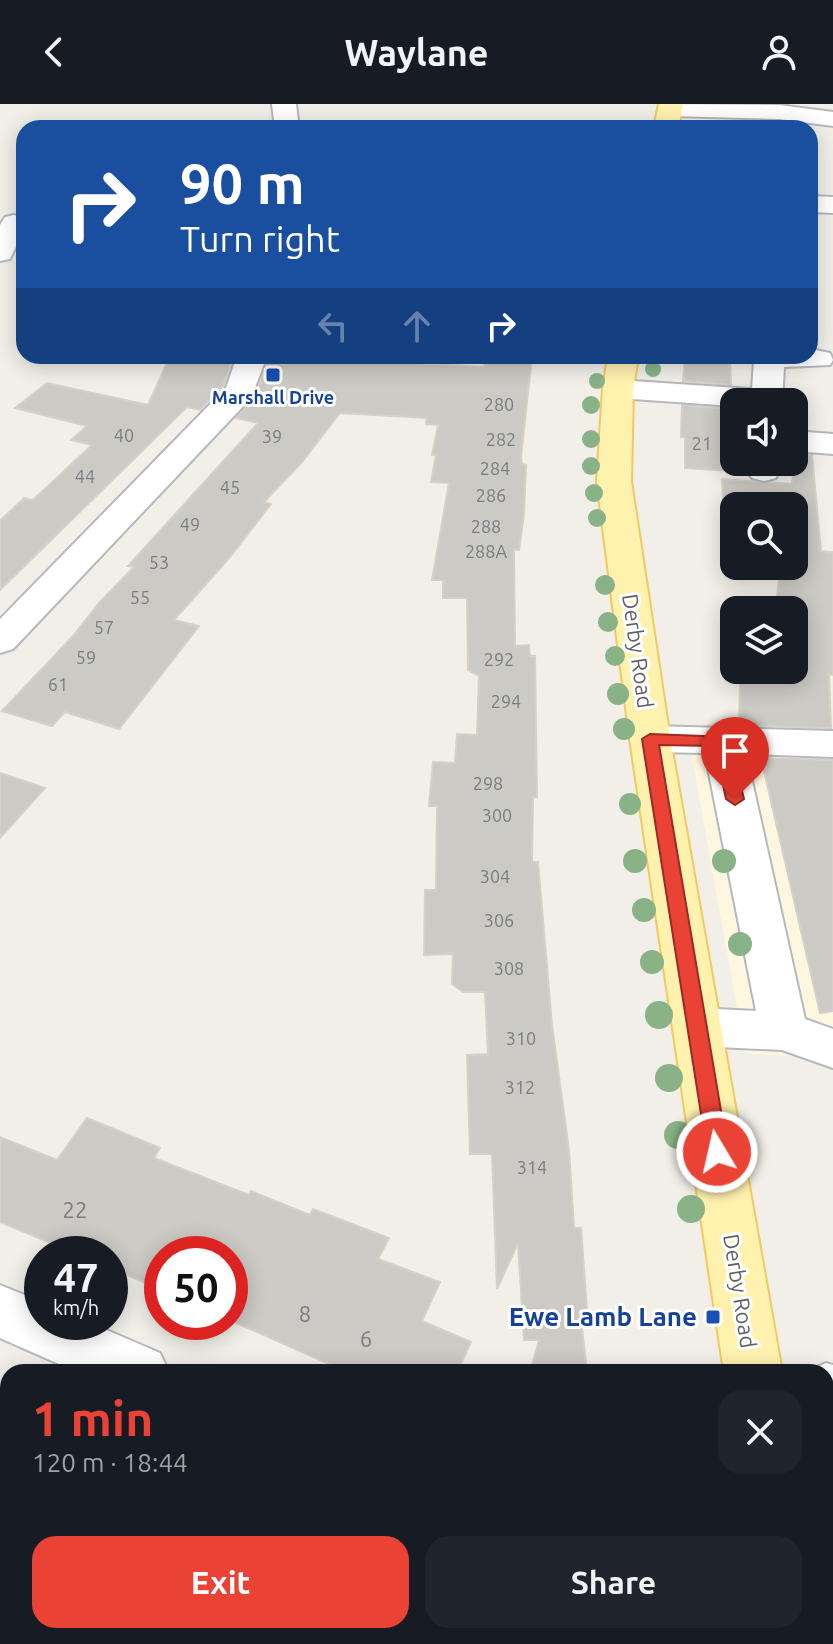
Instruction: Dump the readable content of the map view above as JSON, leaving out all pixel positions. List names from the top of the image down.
{
  "streets": {
    "main road": ["Derby Road"]
  },
  "places": {
    "transit": ["Marshall Drive", "Ewe Lamb Lane"]
  },
  "house_numbers": [
    "280",
    "40",
    "39",
    "282",
    "21",
    "284",
    "44",
    "45",
    "286",
    "49",
    "288",
    "288A",
    "53",
    "55",
    "57",
    "59",
    "292",
    "61",
    "294",
    "298",
    "300",
    "304",
    "306",
    "308",
    "310",
    "312",
    "314",
    "22",
    "8",
    "6"
  ],
  "page": {
    "header": "Waylane",
    "turn": ["90 m", "Turn right"],
    "speed": "47 km/h",
    "limit": "50",
    "heading": ["1 min", "120 m · 18:44"],
    "buttons": ["Exit", "Share"]
  }
}
